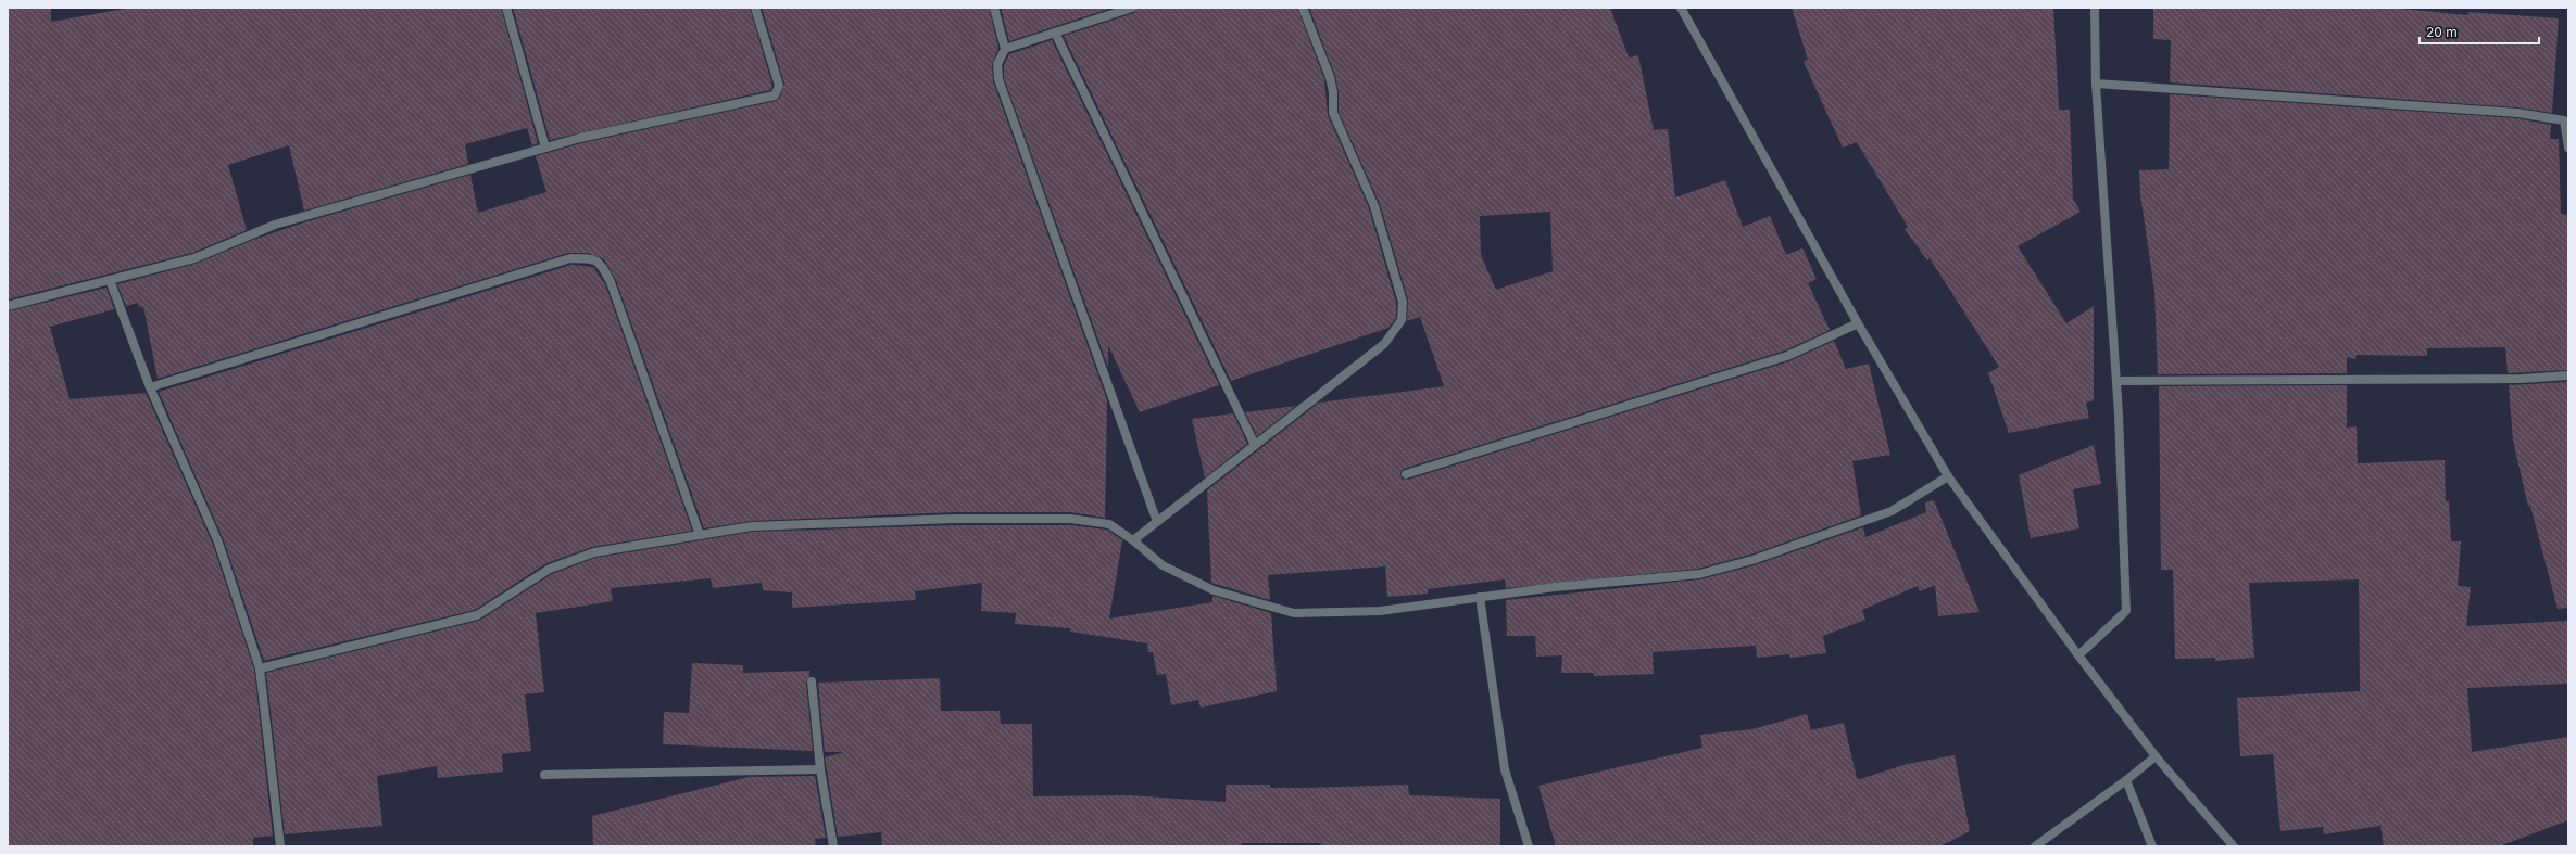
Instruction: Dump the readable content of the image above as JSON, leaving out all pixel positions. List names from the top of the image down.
{
  "scale_bar": "20 m"
}
